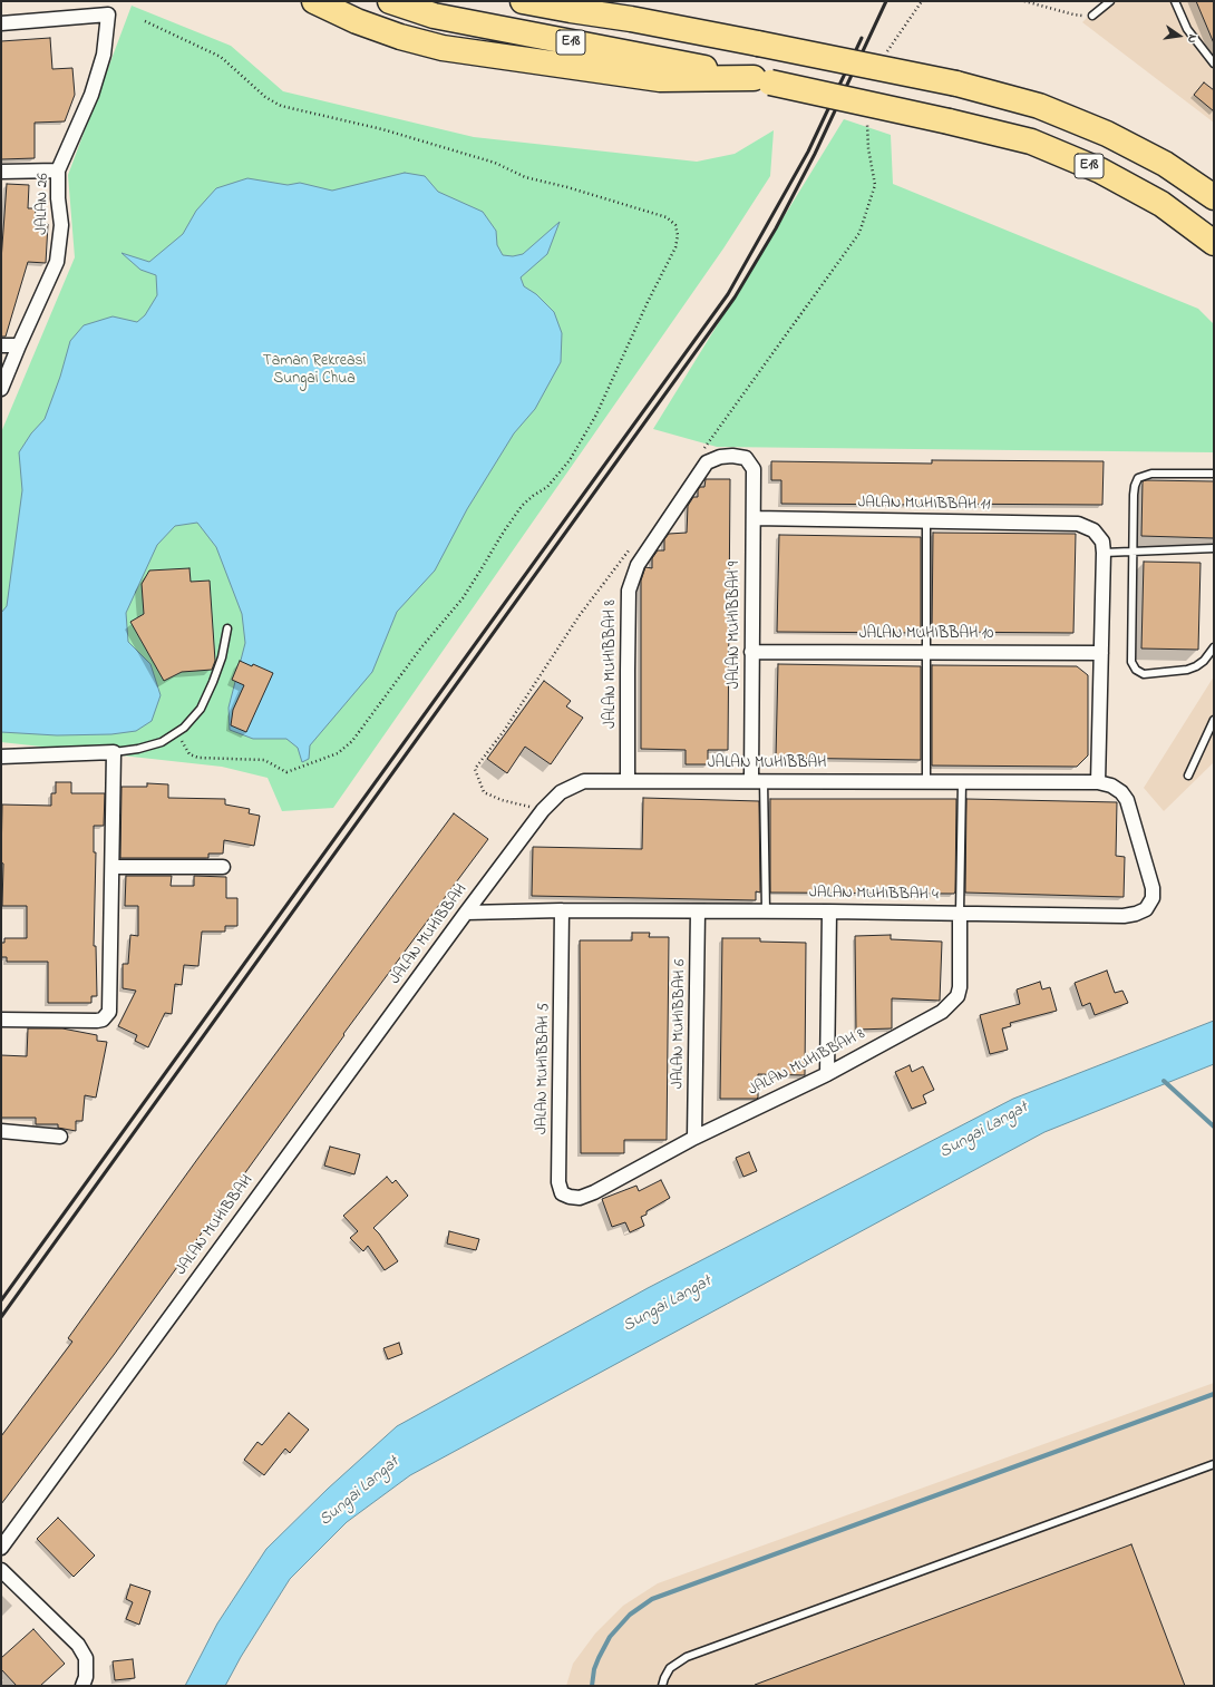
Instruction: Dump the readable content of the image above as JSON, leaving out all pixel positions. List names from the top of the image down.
{
  "streets": {
    "highway": ["E18"],
    "street": [
      "JALAN 26",
      "JALAN MUHIBBAH 11",
      "JALAN MUHIBBAH 9",
      "JALAN MUHIBBAH 10",
      "JALAN MUHIBBAH 8",
      "JALAN MUHIBBAH",
      "JALAN MUHIBBAH 4",
      "JALAN MUHIBBAH 6",
      "JALAN MUHIBBAH 5"
    ]
  },
  "crossings": [
    ["JALAN MUHIBBAH 11", "JALAN MUHIBBAH 9"],
    ["JALAN MUHIBBAH 9", "JALAN MUHIBBAH 10"],
    ["JALAN MUHIBBAH 9", "JALAN MUHIBBAH 8"],
    ["JALAN MUHIBBAH 9", "JALAN MUHIBBAH"],
    ["JALAN MUHIBBAH 8", "JALAN MUHIBBAH"],
    ["JALAN MUHIBBAH 8", "JALAN MUHIBBAH 4"],
    ["JALAN MUHIBBAH 8", "JALAN MUHIBBAH 6"],
    ["JALAN MUHIBBAH 8", "JALAN MUHIBBAH 5"],
    ["JALAN MUHIBBAH", "JALAN MUHIBBAH 4"],
    ["JALAN MUHIBBAH 4", "JALAN MUHIBBAH 6"],
    ["JALAN MUHIBBAH 4", "JALAN MUHIBBAH 5"]
  ],
  "water": ["Sungai Langat"],
  "parks": ["Taman Rekreasi Sungai Chua"],
  "north": "right"
}
